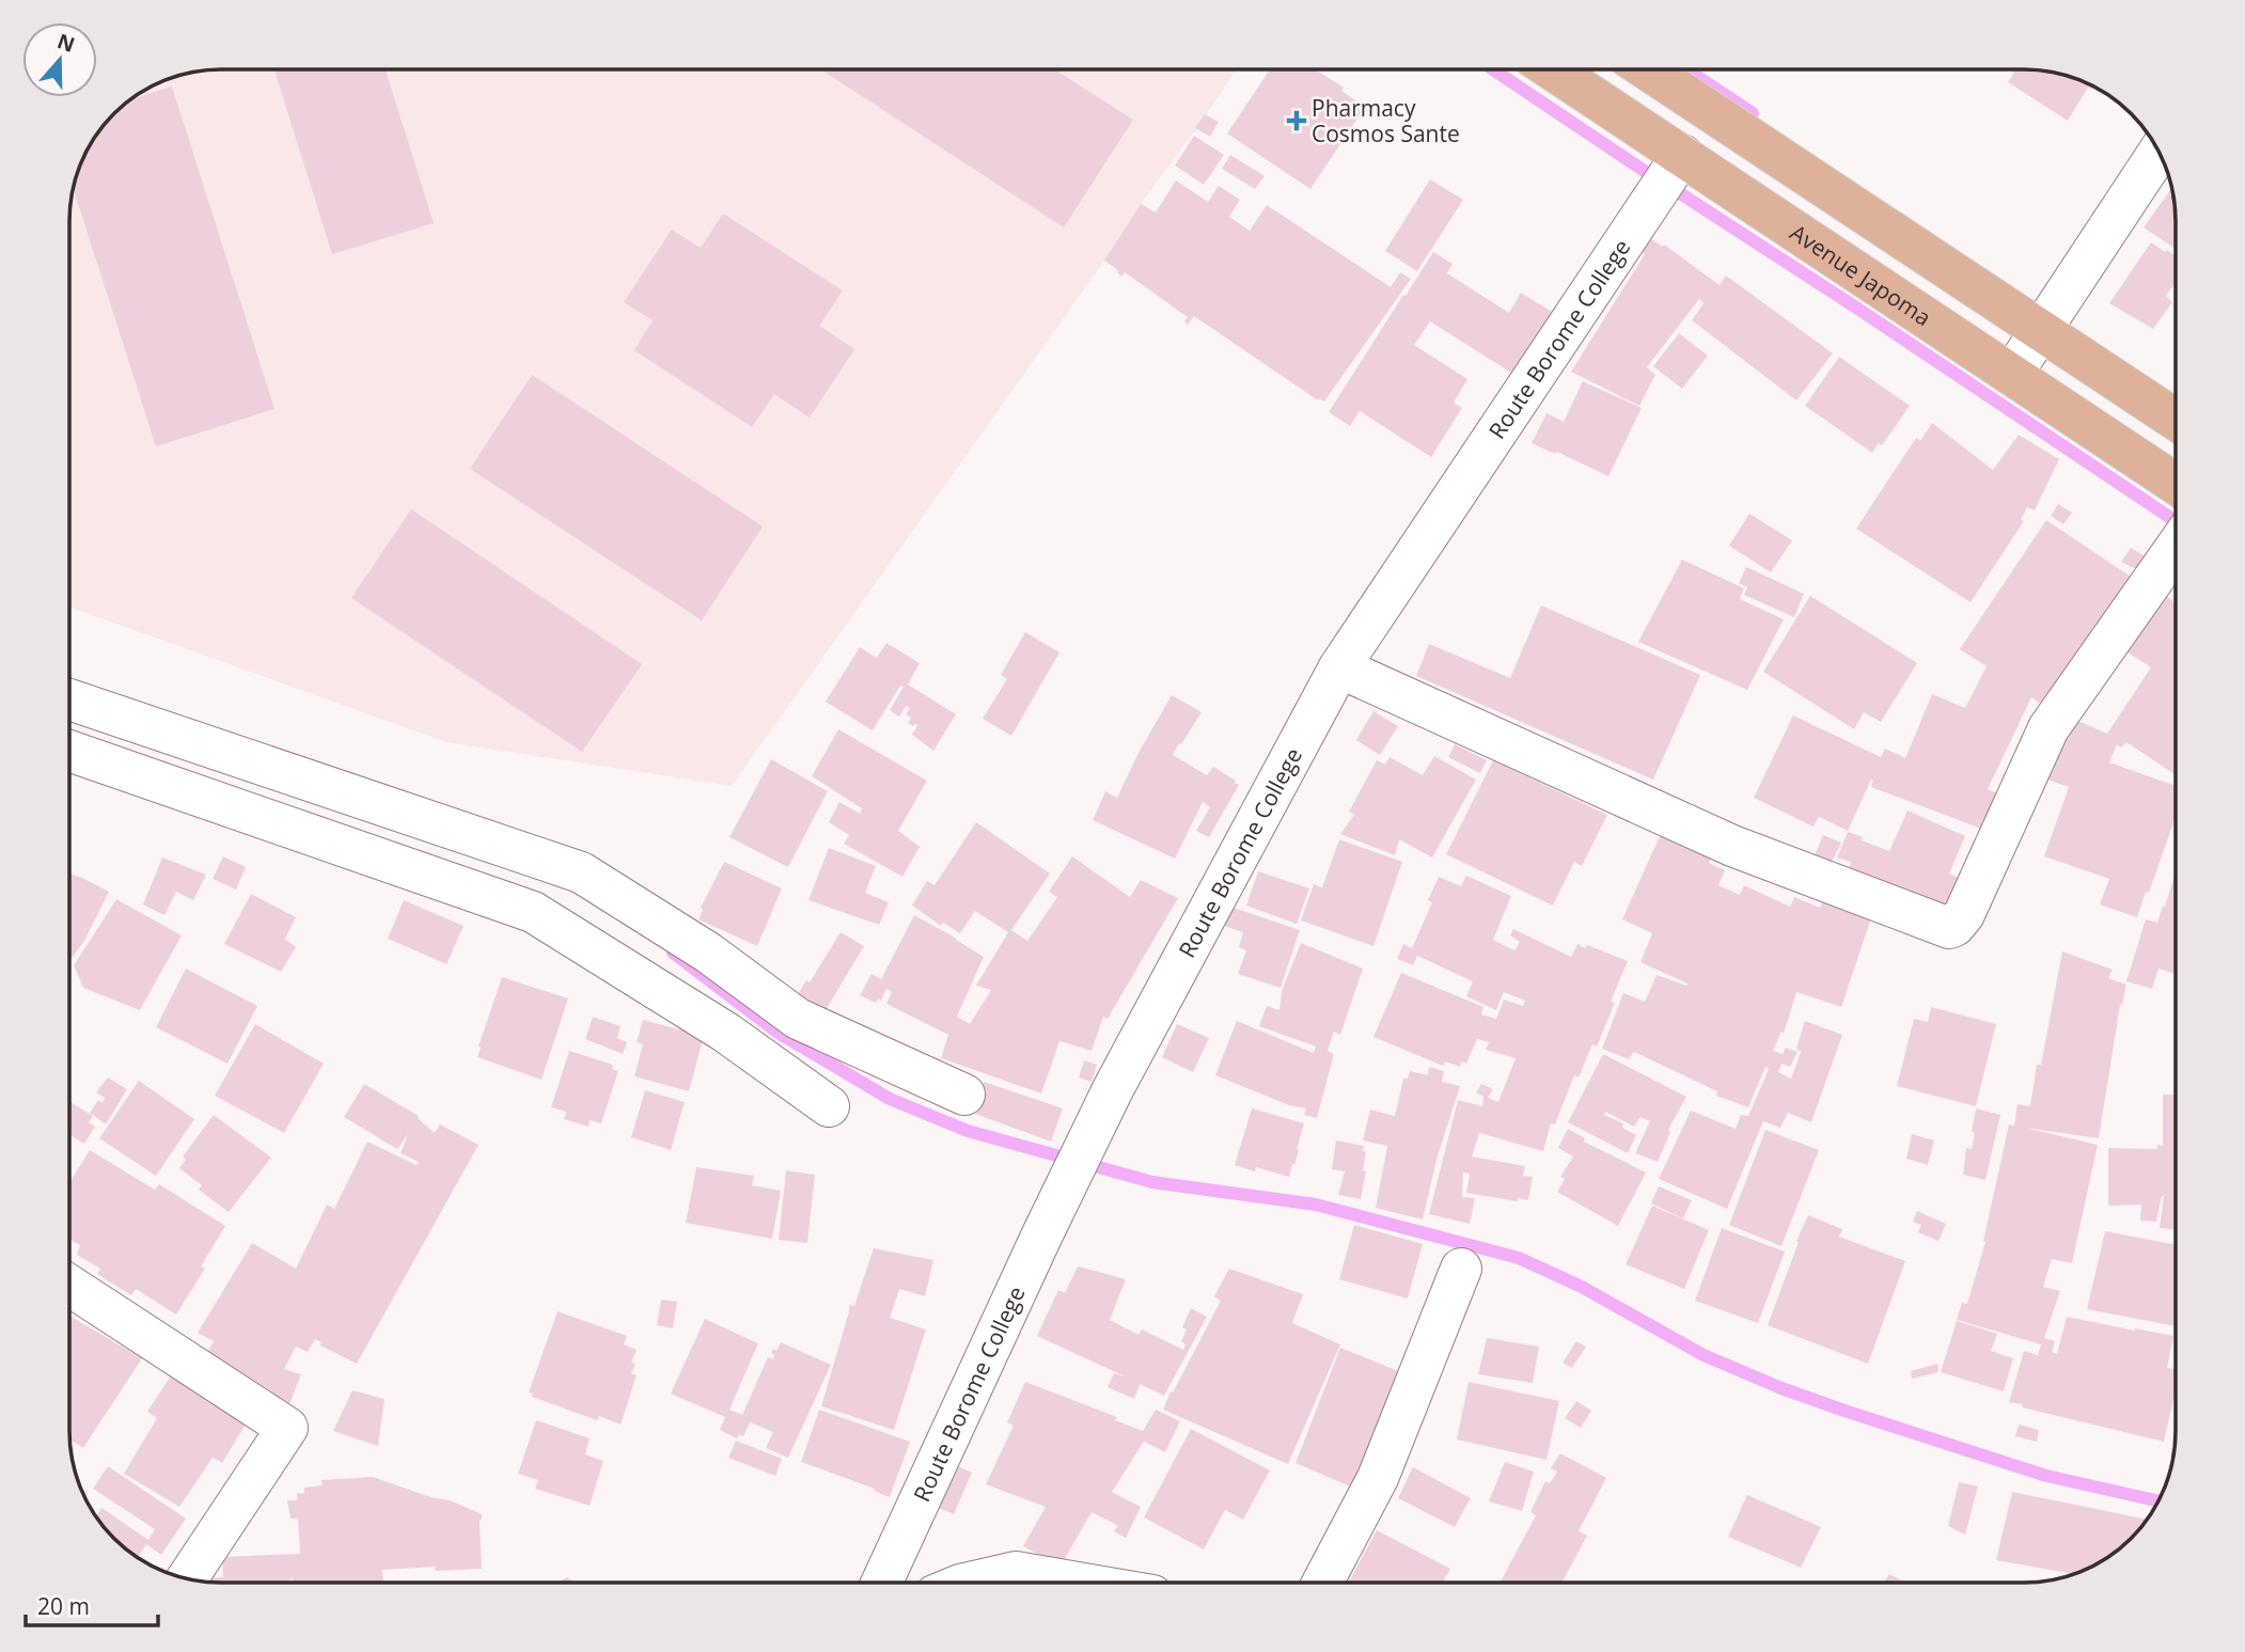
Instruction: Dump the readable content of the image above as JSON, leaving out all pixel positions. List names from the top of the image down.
{
  "streets": {
    "main road": ["Avenue Japoma"],
    "street": ["Route Borome College"]
  },
  "crossings": [
    ["Avenue Japoma", "Route Borome College"]
  ],
  "places": {
    "health": ["Pharmacy Cosmos Sante"]
  },
  "scale_bar": "20 m",
  "north": "top"
}
